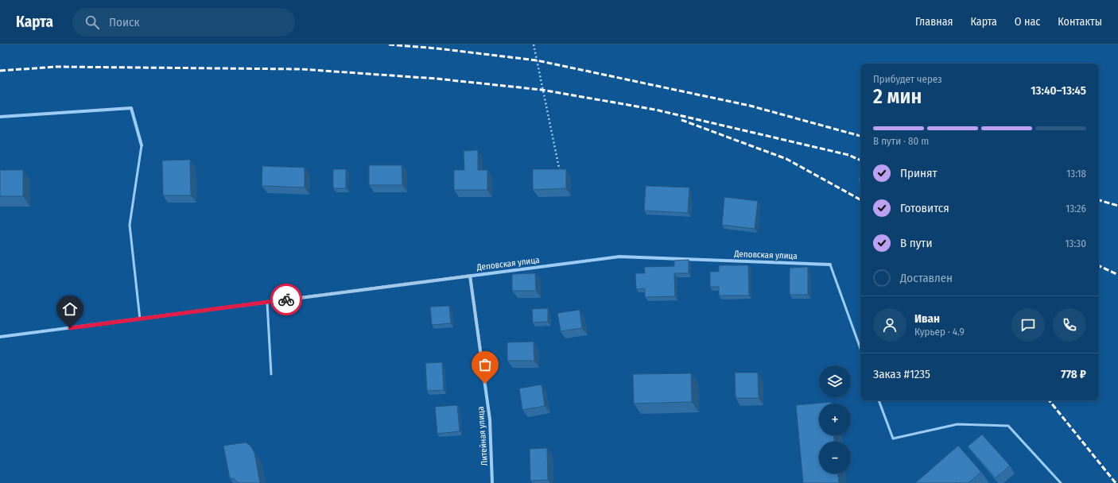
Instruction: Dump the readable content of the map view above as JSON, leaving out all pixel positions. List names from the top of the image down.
{
  "streets": {
    "street": ["Деповская улица", "Литейная улица"]
  },
  "crossings": [
    ["Деповская улица", "Литейная улица"]
  ],
  "page": {
    "header": "Карта",
    "search": "Поиск",
    "nav": [
      "Главная",
      "Карта",
      "О нас",
      "Контакты"
    ],
    "heading": ["2 мин", "Прибудет через", "13:40–13:45"],
    "panel": [
      "Иван",
      "Курьер · 4.9",
      "Заказ #1235",
      "778 ₽"
    ],
    "bar": "В пути · 80 m",
    "list": [
      ["Принят", "13:18"],
      ["Готовится", "13:26"],
      ["В пути", "13:30"],
      "Доставлен"
    ],
    "map_buttons": ["+", "−"]
  }
}
